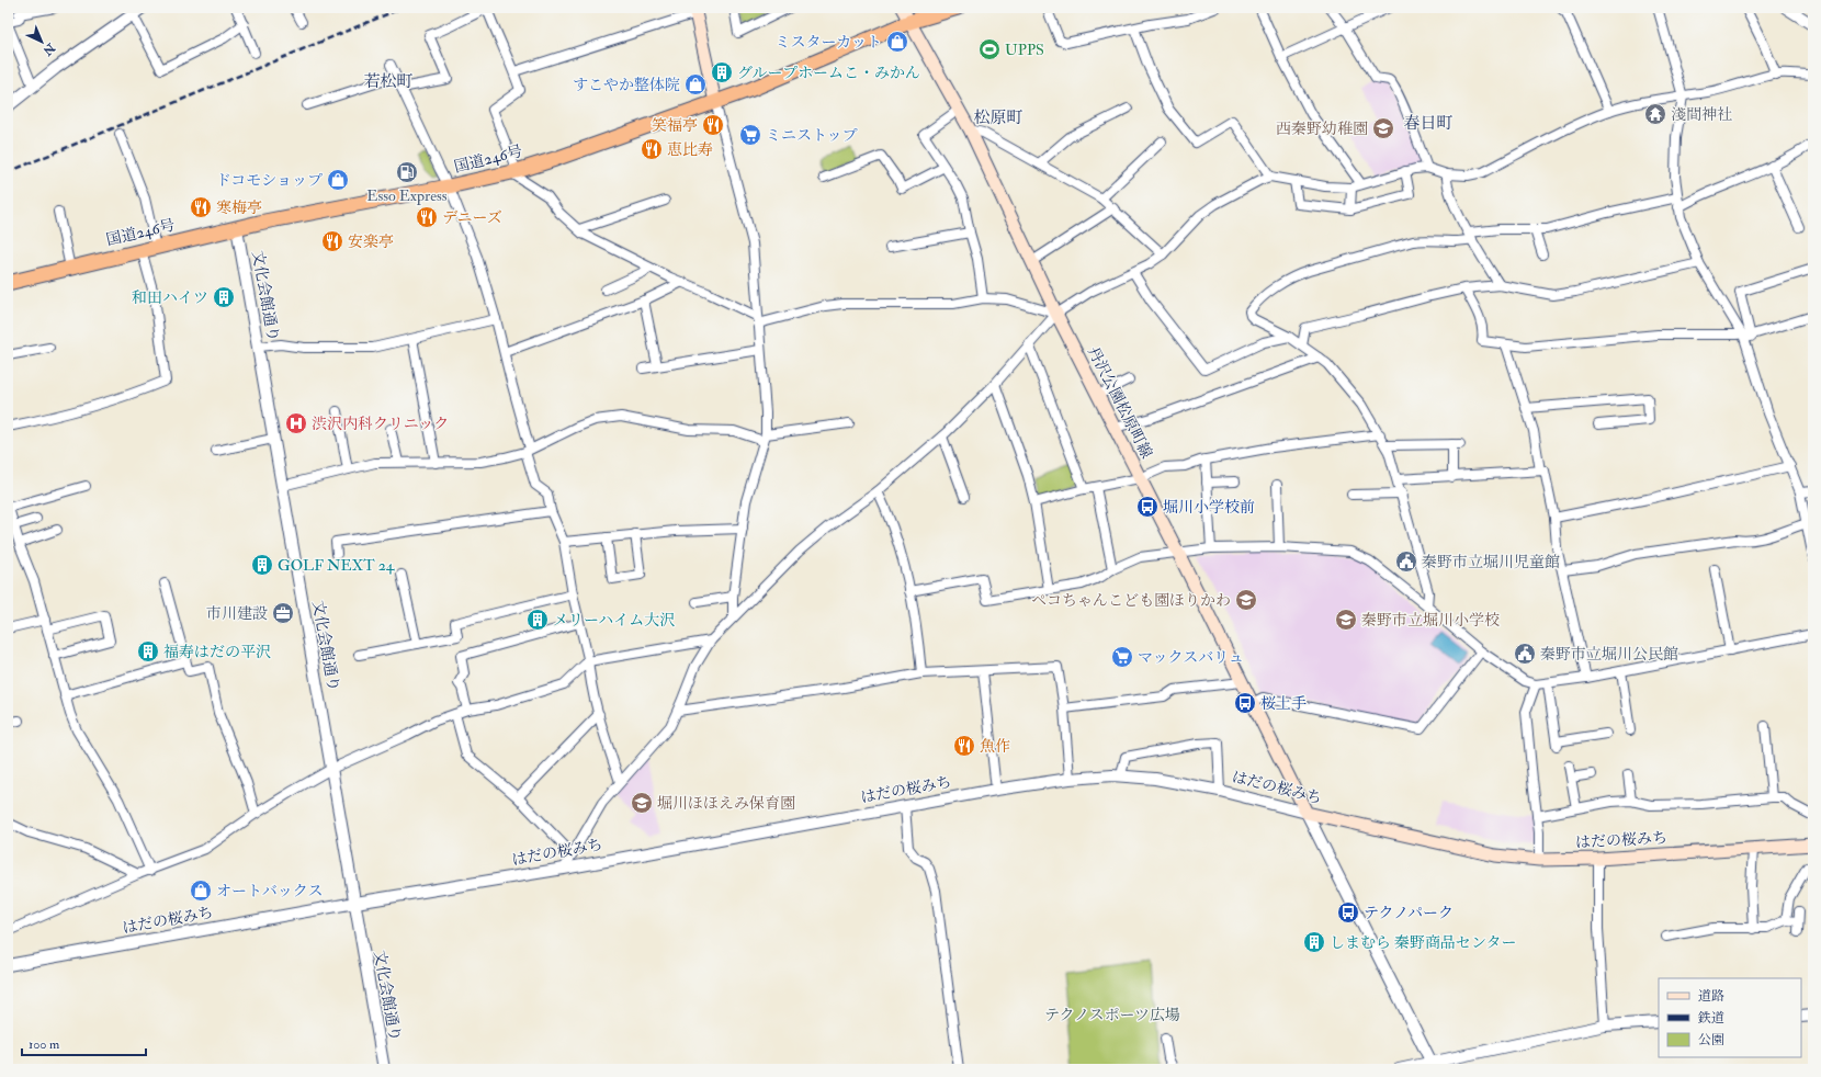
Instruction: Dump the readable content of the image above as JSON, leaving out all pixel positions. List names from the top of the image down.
{
  "streets": {
    "highway": ["国道246号"],
    "main road": ["丹沢公園松原町線", "はだの桜みち"],
    "street": ["文化会館通り"]
  },
  "crossings": [
    ["国道246号", "文化会館通り"],
    ["国道246号", "丹沢公園松原町線"],
    ["文化会館通り", "はだの桜みち"],
    ["丹沢公園松原町線", "はだの桜みち"]
  ],
  "districts": ["若松町", "松原町", "春日町"],
  "parks": ["テクノスポーツ広場"],
  "places": {
    "shop": [
      "ミスターカット",
      "すこやか整体院",
      "ドコモショップ",
      "オートバックス"
    ],
    "sports": ["UPPS"],
    "building": [
      "グループホームこ・みかん",
      "和田ハイツ",
      "GOLF NEXT 24",
      "メリーハイム大沢",
      "福寿はだの平沢",
      "しまむら 秦野商品センター"
    ],
    "temple": ["淺間神社"],
    "restaurant": [
      "笑福亭",
      "恵比寿",
      "寒梅亭",
      "デニーズ",
      "安楽亭",
      "魚作"
    ],
    "school or university": [
      "西秦野幼稚園",
      "ペコちゃんこども園ほりかわ",
      "秦野市立堀川小学校",
      "堀川ほほえみ保育園"
    ],
    "supermarket": ["ミニストップ", "マックスバリュ"],
    "fuel station": ["Esso Express"],
    "hospital": ["渋沢内科クリニック"],
    "bus stop": ["堀川小学校前", "桜土手", "テクノパーク"],
    "public building": ["秦野市立堀川児童館", "秦野市立堀川公民館"],
    "office": ["市川建設"]
  },
  "legend": ["道路", "鉄道", "公園"],
  "scale_bar": "100 m",
  "north": "bottom right"
}
